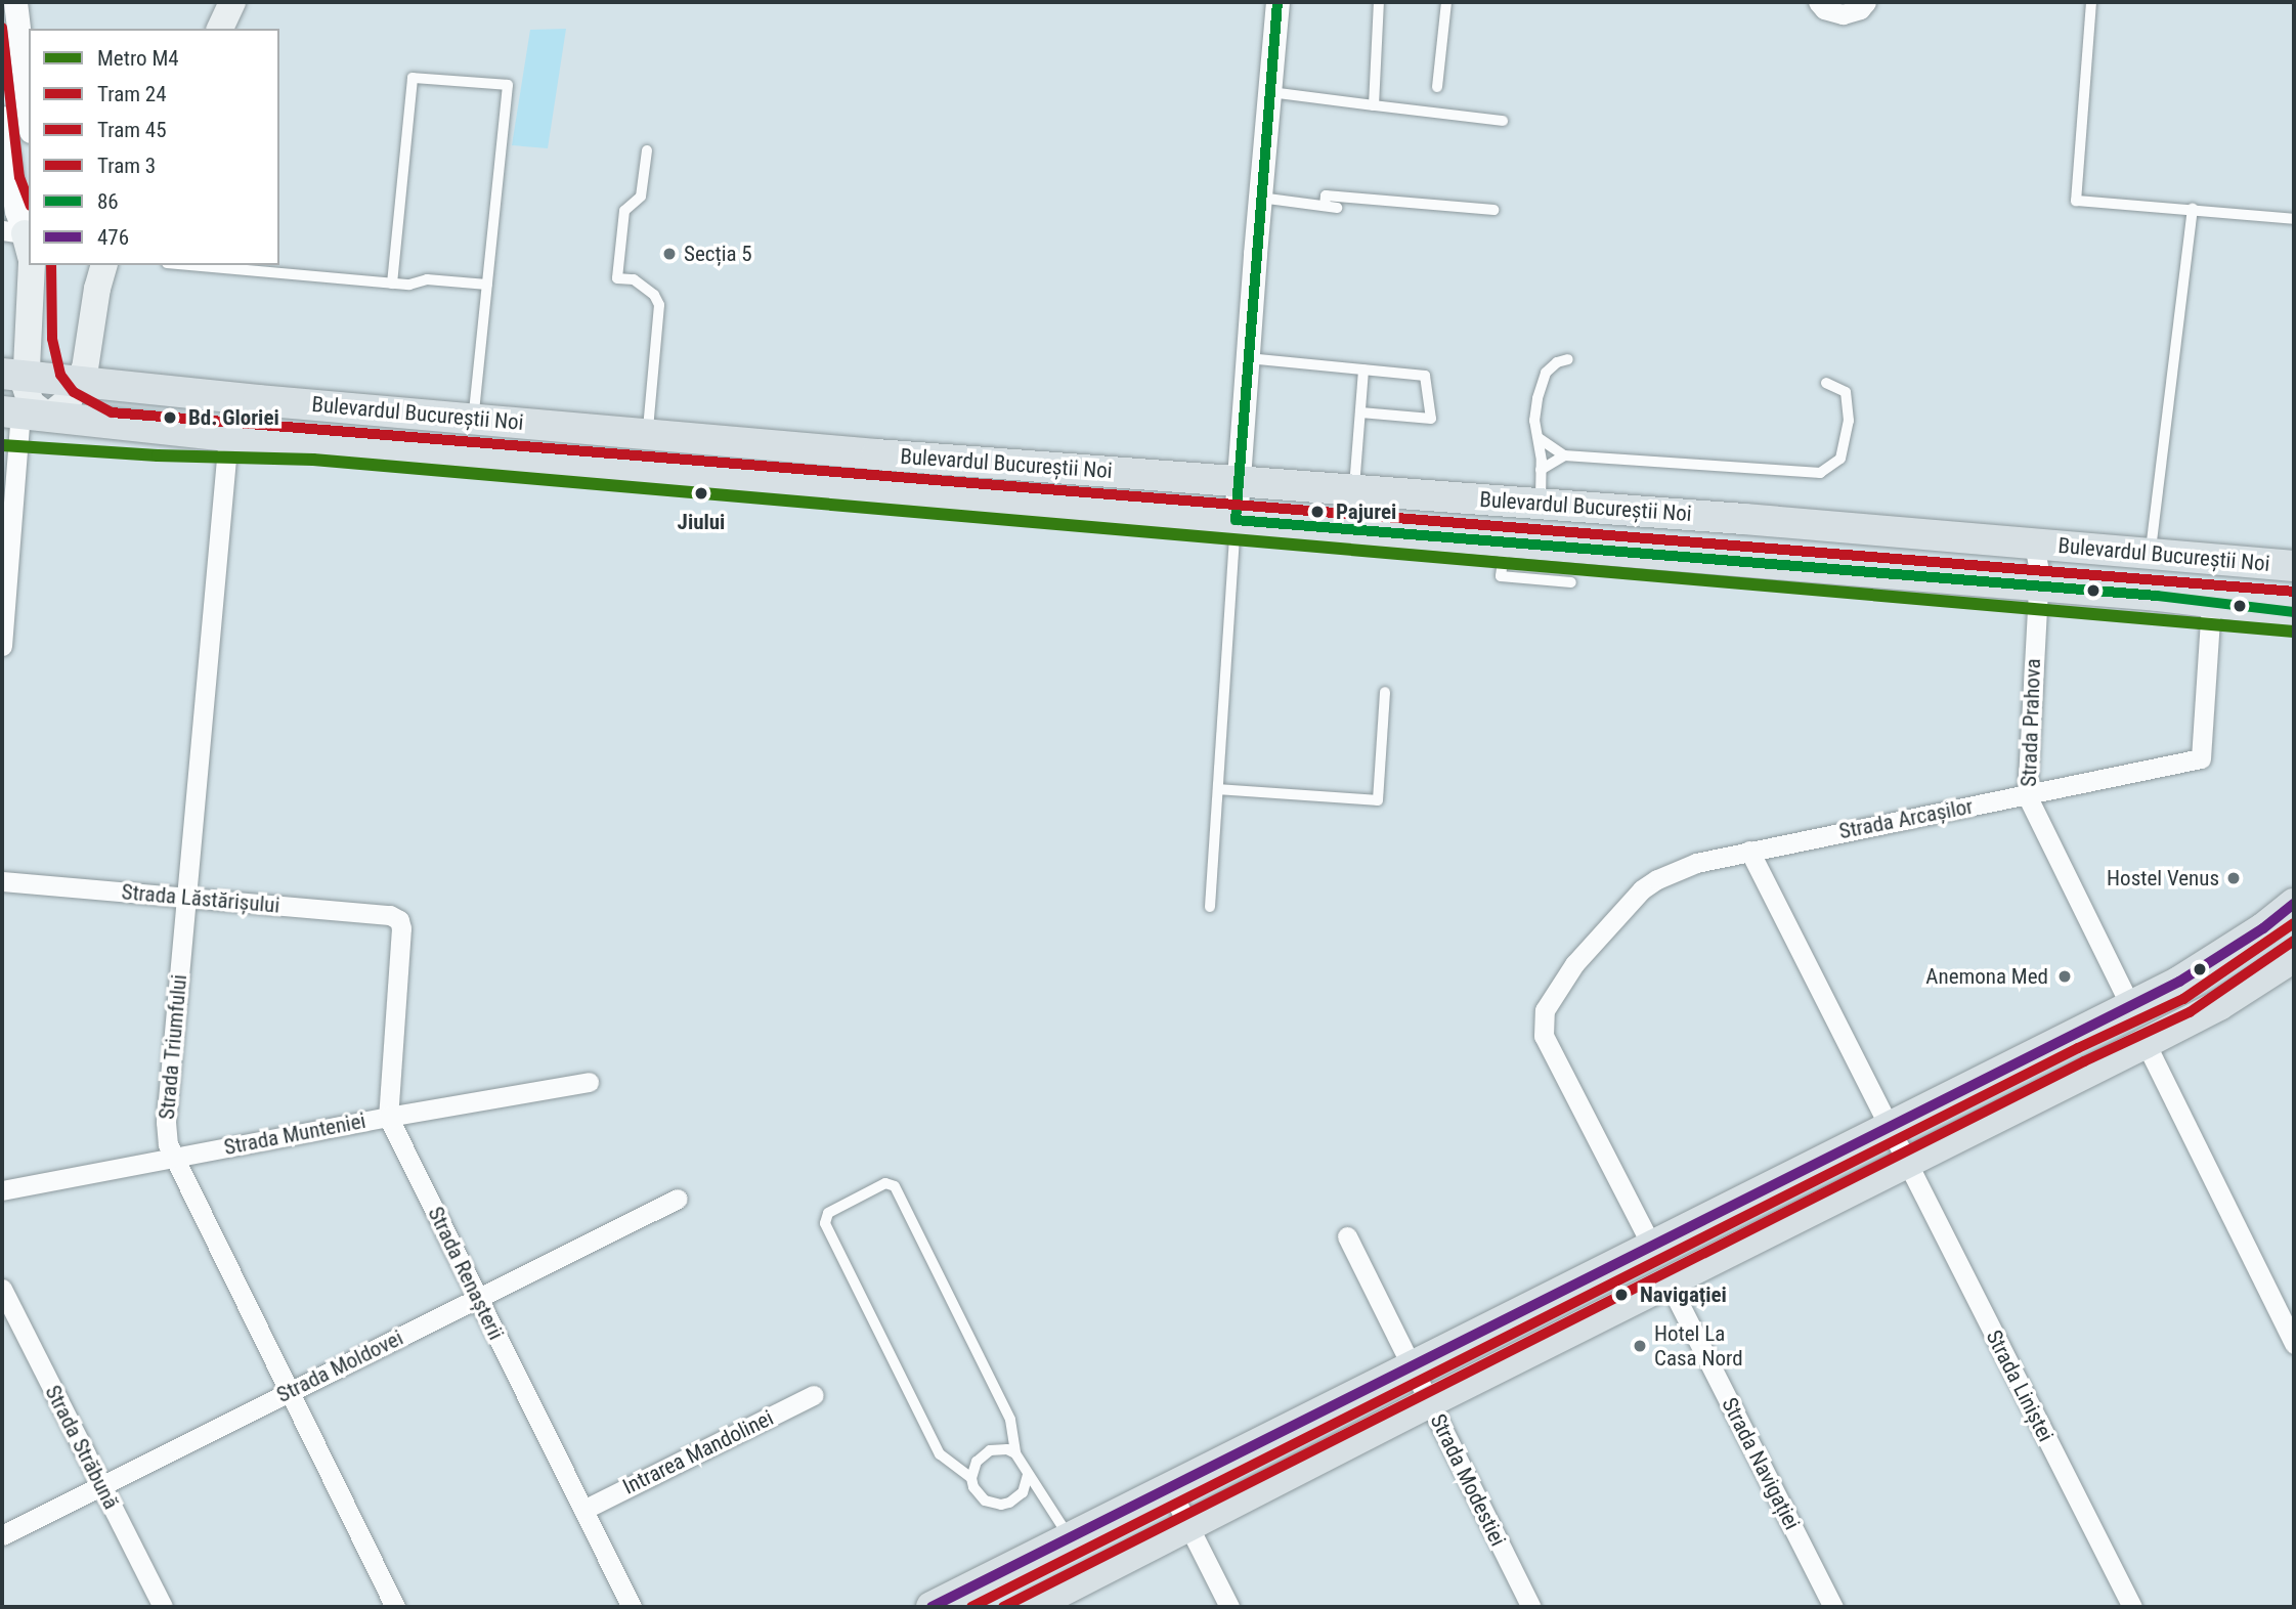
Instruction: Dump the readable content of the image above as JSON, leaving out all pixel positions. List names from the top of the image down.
{
  "streets": {
    "main road": ["Bulevardul Bucureștii Noi"],
    "street": [
      "Strada Prahova",
      "Strada Arcașilor",
      "Strada Lăstărișului",
      "Strada Triumfului",
      "Strada Munteniei",
      "Strada Renașterii",
      "Strada Moldovei",
      "Strada Liniștei",
      "Strada Străbună",
      "Intrarea Mandolinei",
      "Strada Navigației",
      "Strada Modestiei"
    ]
  },
  "crossings": [
    ["Bulevardul Bucureștii Noi", "Strada Prahova"],
    ["Bulevardul Bucureștii Noi", "Strada Arcașilor"],
    ["Bulevardul Bucureștii Noi", "Strada Triumfului"],
    ["Strada Prahova", "Strada Arcașilor"],
    ["Strada Lăstărișului", "Strada Triumfului"],
    ["Strada Lăstărișului", "Strada Munteniei"],
    ["Strada Lăstărișului", "Strada Renașterii"],
    ["Strada Triumfului", "Strada Munteniei"],
    ["Strada Triumfului", "Strada Moldovei"],
    ["Strada Munteniei", "Strada Renașterii"],
    ["Strada Renașterii", "Strada Moldovei"],
    ["Strada Renașterii", "Intrarea Mandolinei"],
    ["Strada Moldovei", "Strada Străbună"]
  ],
  "places": [
    "Secția 5",
    "Bd. Gloriei",
    "Jiului",
    "Pajurei",
    "Hostel Venus",
    "Anemona Med",
    "Navigației",
    "Hotel La Casa Nord"
  ],
  "lines": [
    "transit line 86",
    "tram line 24",
    "metro line M4",
    "transit line 476",
    "tram line 45",
    "tram line 3"
  ],
  "legend": [
    "Metro M4",
    "Tram 24",
    "Tram 45",
    "Tram 3",
    "86",
    "476"
  ]
}
